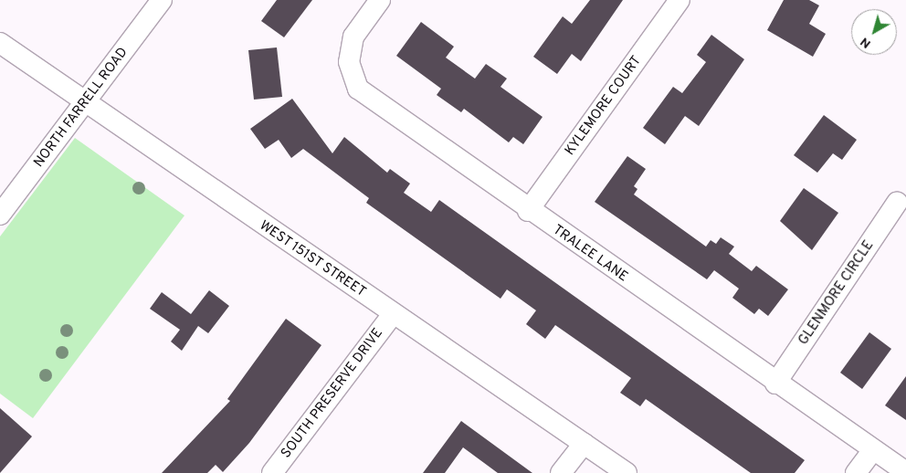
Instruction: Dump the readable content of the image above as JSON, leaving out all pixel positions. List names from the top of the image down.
{
  "streets": {
    "street": [
      "KYLEMORE COURT",
      "NORTH FARRELL ROAD",
      "TRALEE LANE",
      "WEST 151ST STREET",
      "GLENMORE CIRCLE",
      "SOUTH PRESERVE DRIVE"
    ]
  },
  "crossings": [
    ["KYLEMORE COURT", "TRALEE LANE"],
    ["NORTH FARRELL ROAD", "WEST 151ST STREET"],
    ["TRALEE LANE", "GLENMORE CIRCLE"],
    ["WEST 151ST STREET", "SOUTH PRESERVE DRIVE"]
  ],
  "north": "bottom left"
}
